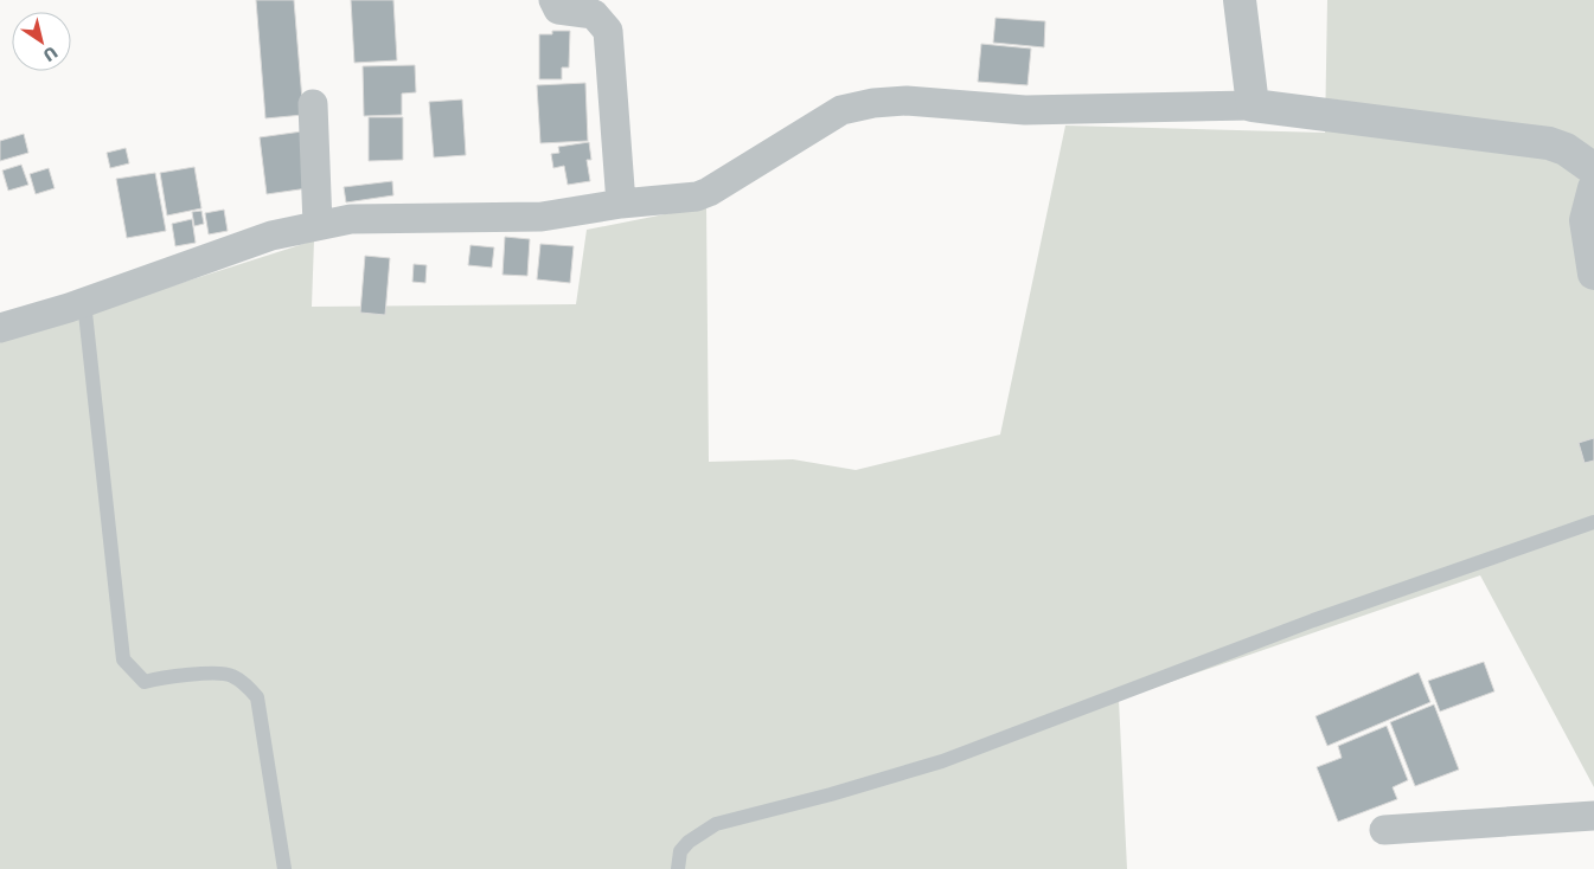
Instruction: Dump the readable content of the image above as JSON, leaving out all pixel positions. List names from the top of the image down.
{
  "north": "bottom right"
}
